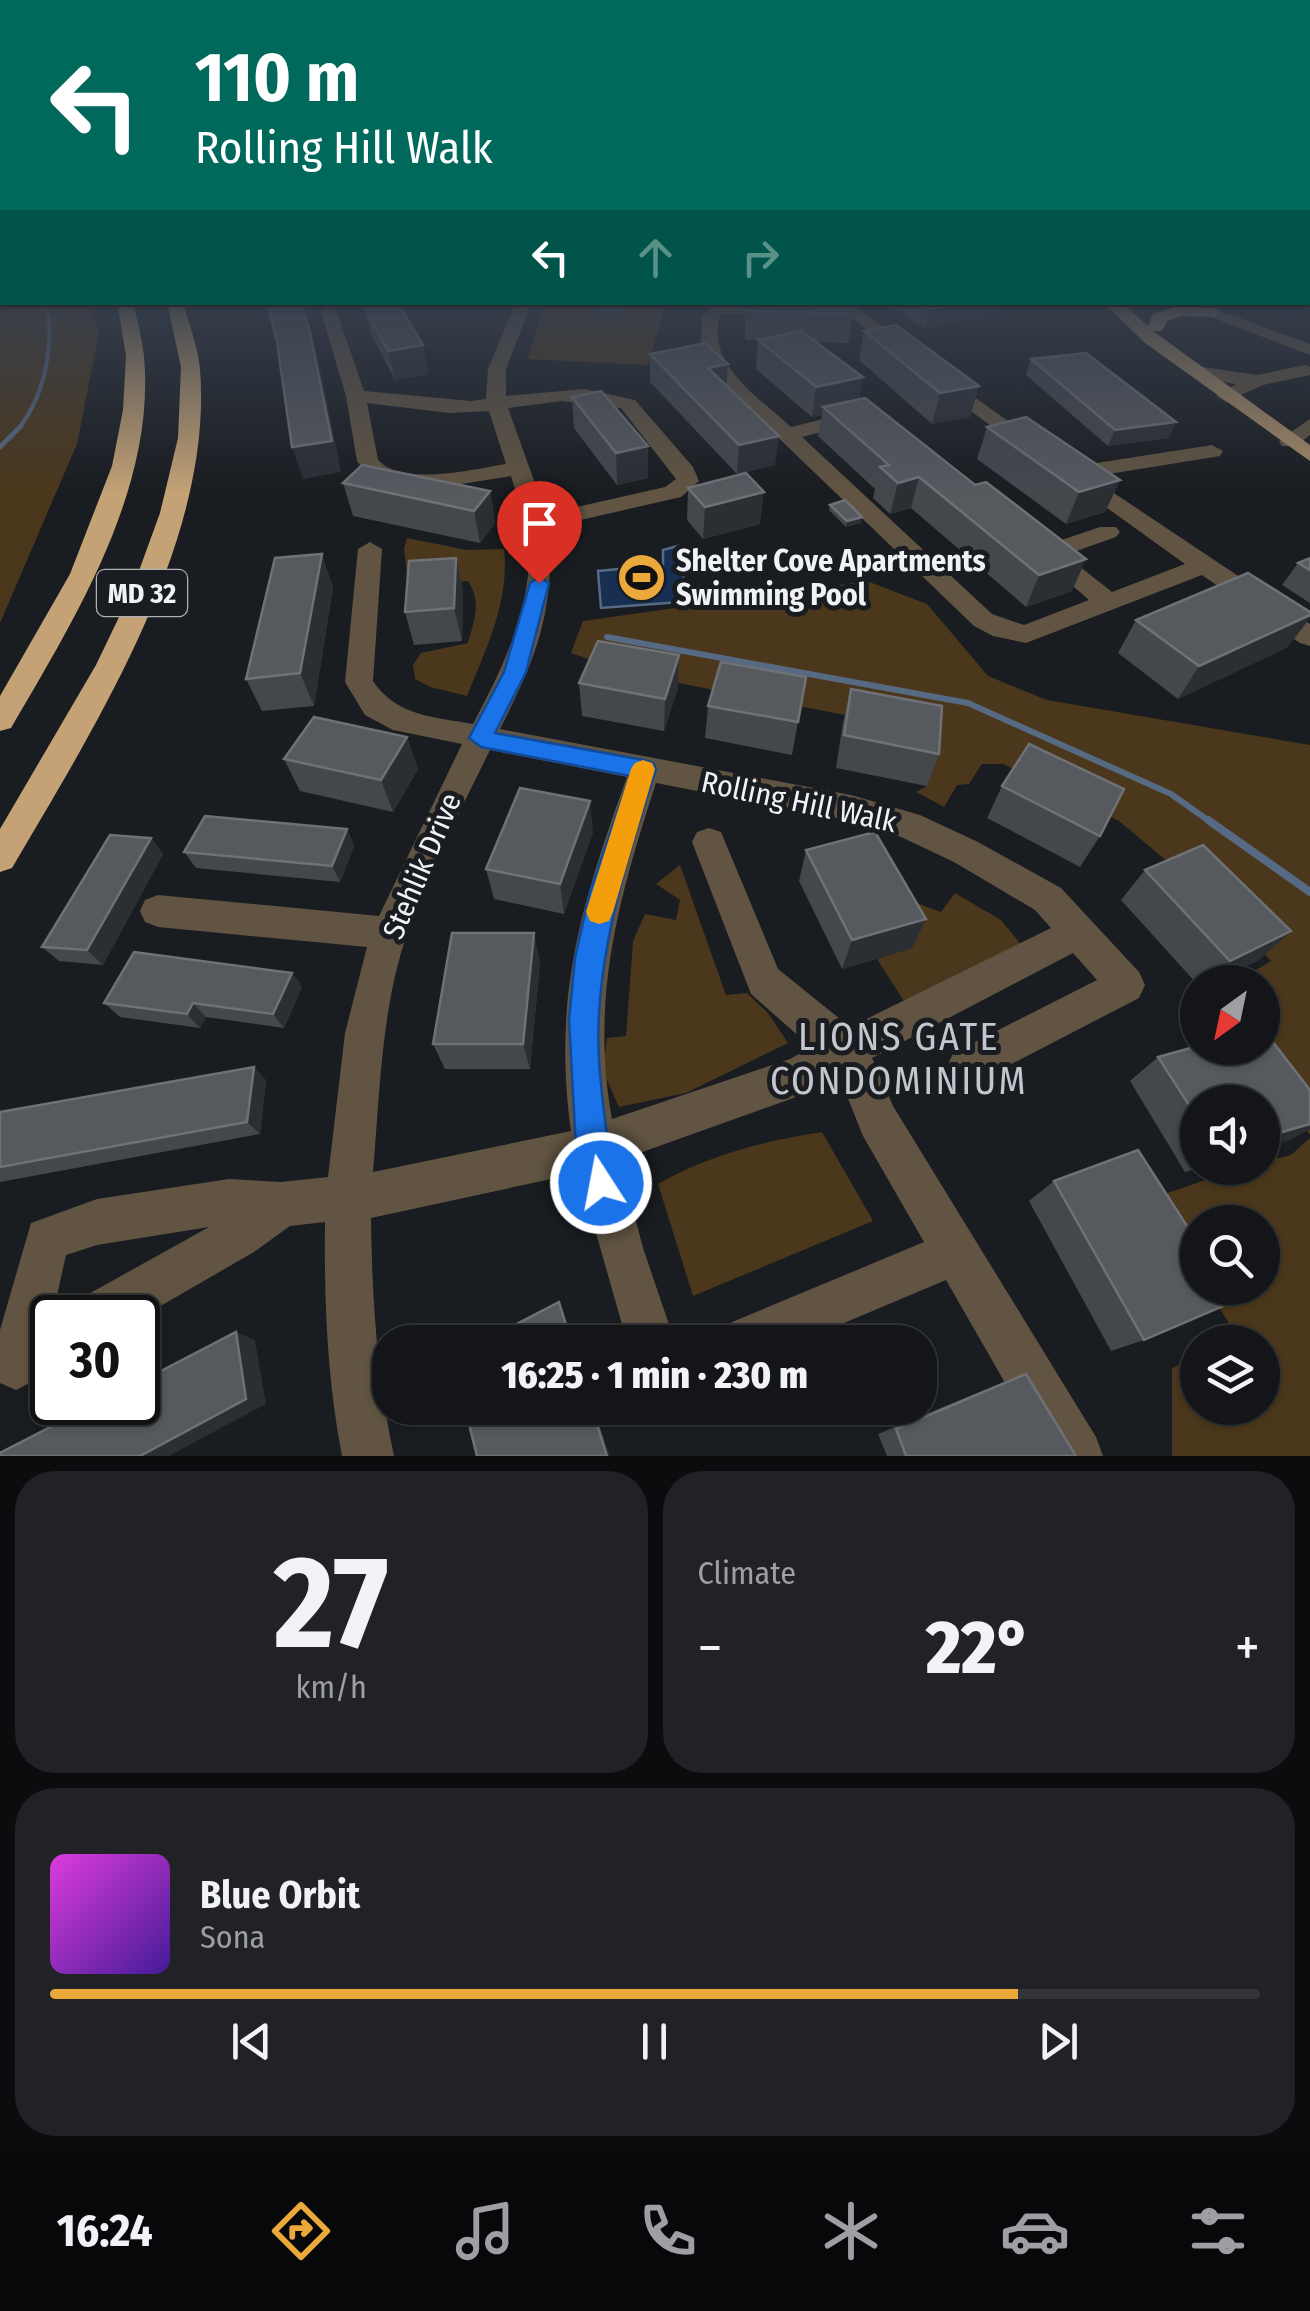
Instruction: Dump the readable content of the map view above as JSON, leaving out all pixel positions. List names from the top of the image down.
{
  "streets": {
    "highway": ["MD 32"],
    "street": ["Rolling Hill Walk", "Stehlik Drive"]
  },
  "crossings": [
    ["Rolling Hill Walk", "Stehlik Drive"]
  ],
  "districts": ["LIONS GATE CONDOMINIUM"],
  "places": {
    "sports": ["Shelter Cove Apartments Swimming Pool"]
  },
  "north": "bottom left",
  "page": {
    "turn": ["110 m", "Rolling Hill Walk"],
    "limit": "30",
    "trip": "16:25 · 1 min · 230 m",
    "tile": [
      ["27", "km/h"],
      "Climate"
    ],
    "heat": ["−", "22°", "+"],
    "song": ["Blue Orbit", "Sona"],
    "tabs": "16:24"
  }
}
